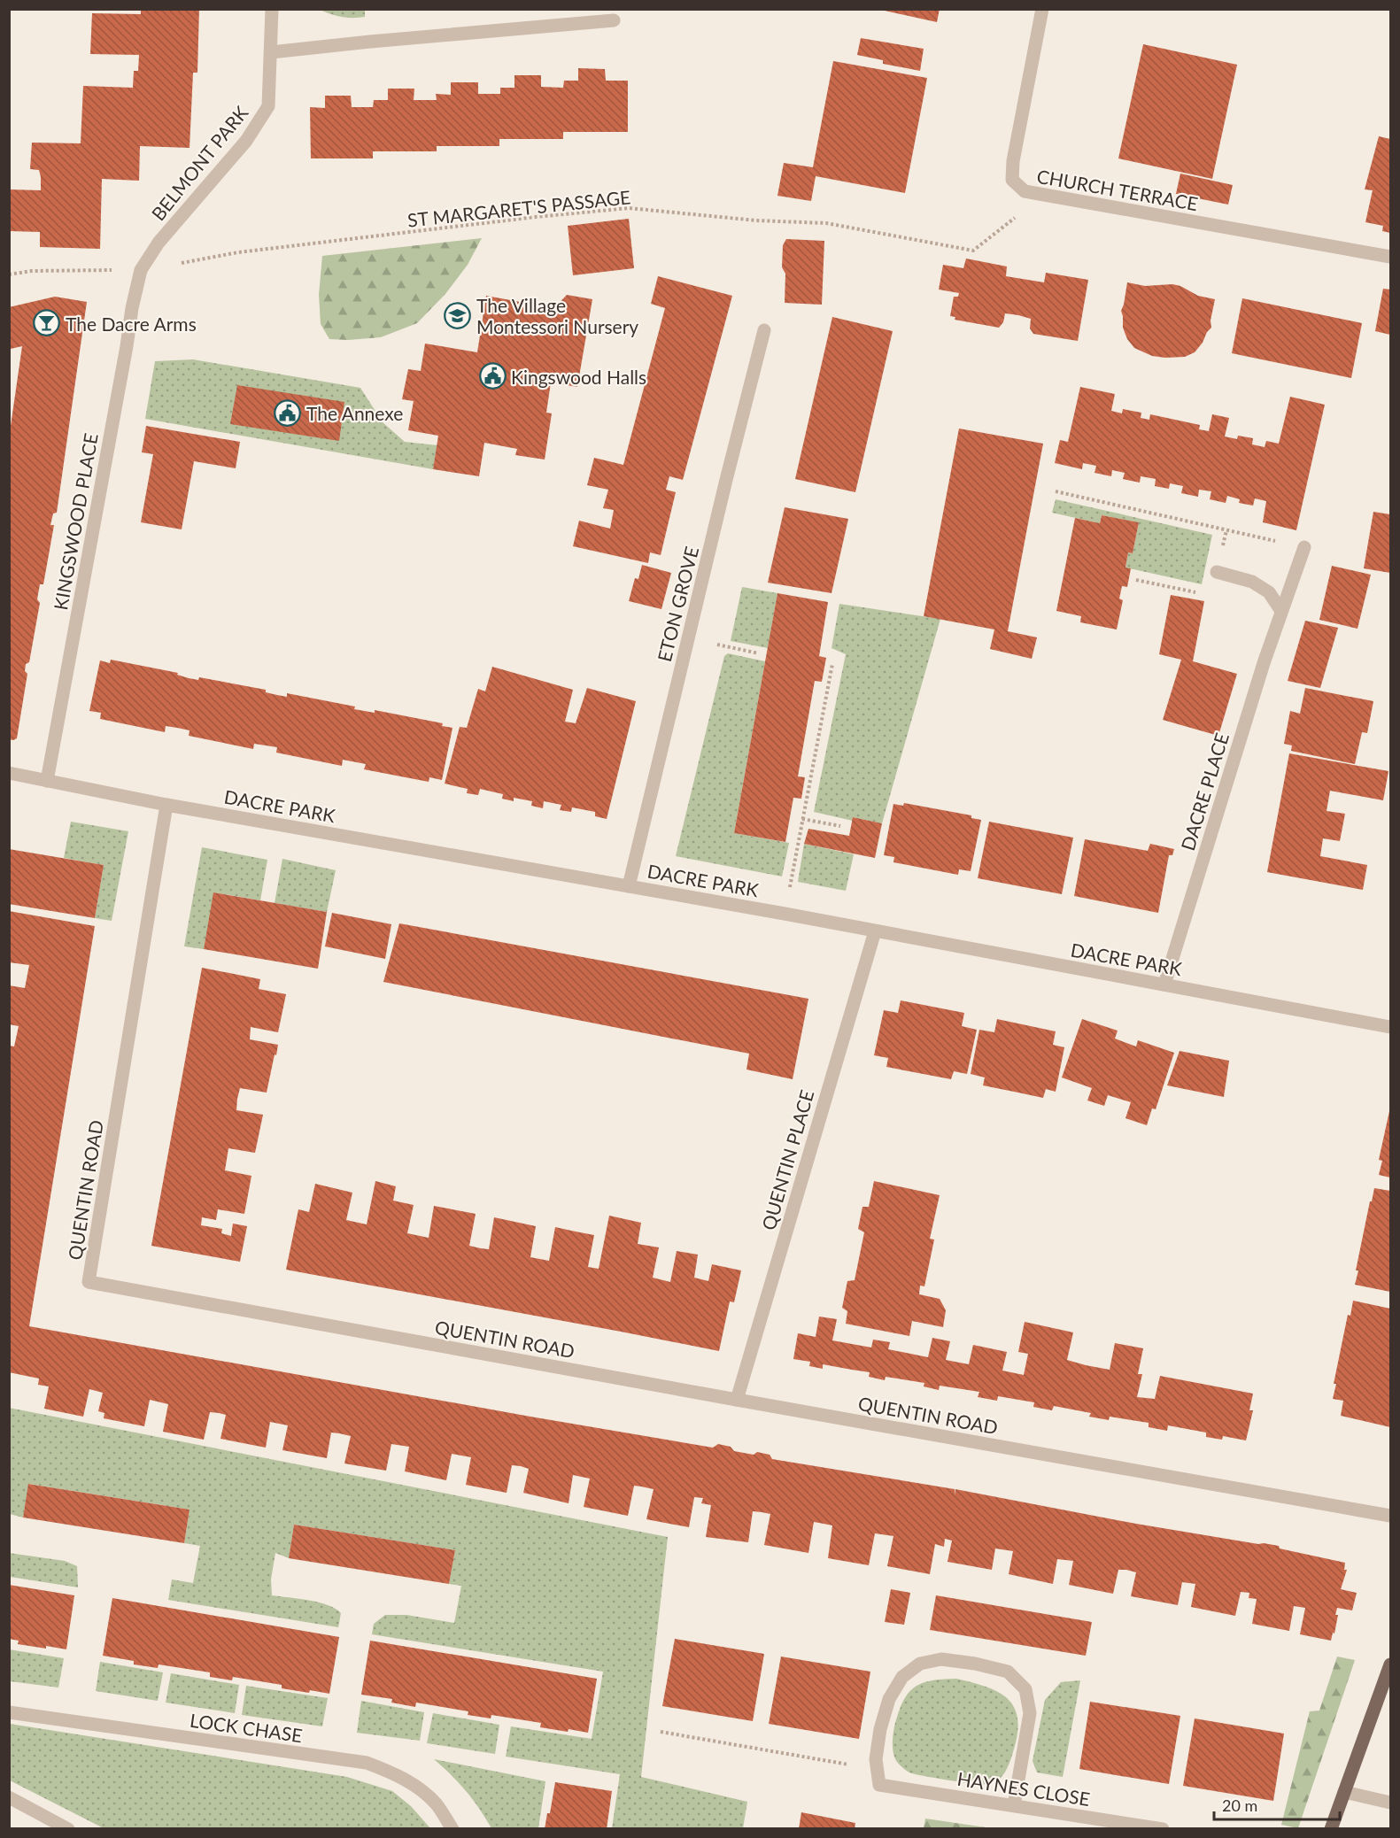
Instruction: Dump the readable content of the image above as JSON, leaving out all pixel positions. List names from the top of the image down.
{
  "streets": {
    "street": [
      "BELMONT PARK",
      "CHURCH TERRACE",
      "KINGSWOOD PLACE",
      "ETON GROVE",
      "DACRE PLACE",
      "DACRE PARK",
      "QUENTIN PLACE",
      "QUENTIN ROAD",
      "LOCK CHASE",
      "HAYNES CLOSE"
    ],
    "path": ["ST MARGARET'S PASSAGE"]
  },
  "crossings": [
    ["BELMONT PARK", "ST MARGARET'S PASSAGE"],
    ["BELMONT PARK", "KINGSWOOD PLACE"],
    ["CHURCH TERRACE", "ST MARGARET'S PASSAGE"],
    ["ST MARGARET'S PASSAGE", "KINGSWOOD PLACE"],
    ["KINGSWOOD PLACE", "DACRE PARK"],
    ["ETON GROVE", "DACRE PARK"],
    ["DACRE PLACE", "DACRE PARK"],
    ["DACRE PARK", "QUENTIN PLACE"],
    ["DACRE PARK", "QUENTIN ROAD"],
    ["QUENTIN PLACE", "QUENTIN ROAD"]
  ],
  "places": {
    "school or university": ["The Village Montessori Nursery"],
    "bar": ["The Dacre Arms"],
    "public building": ["Kingswood Halls", "The Annexe"]
  },
  "scale_bar": "20 m"
}
